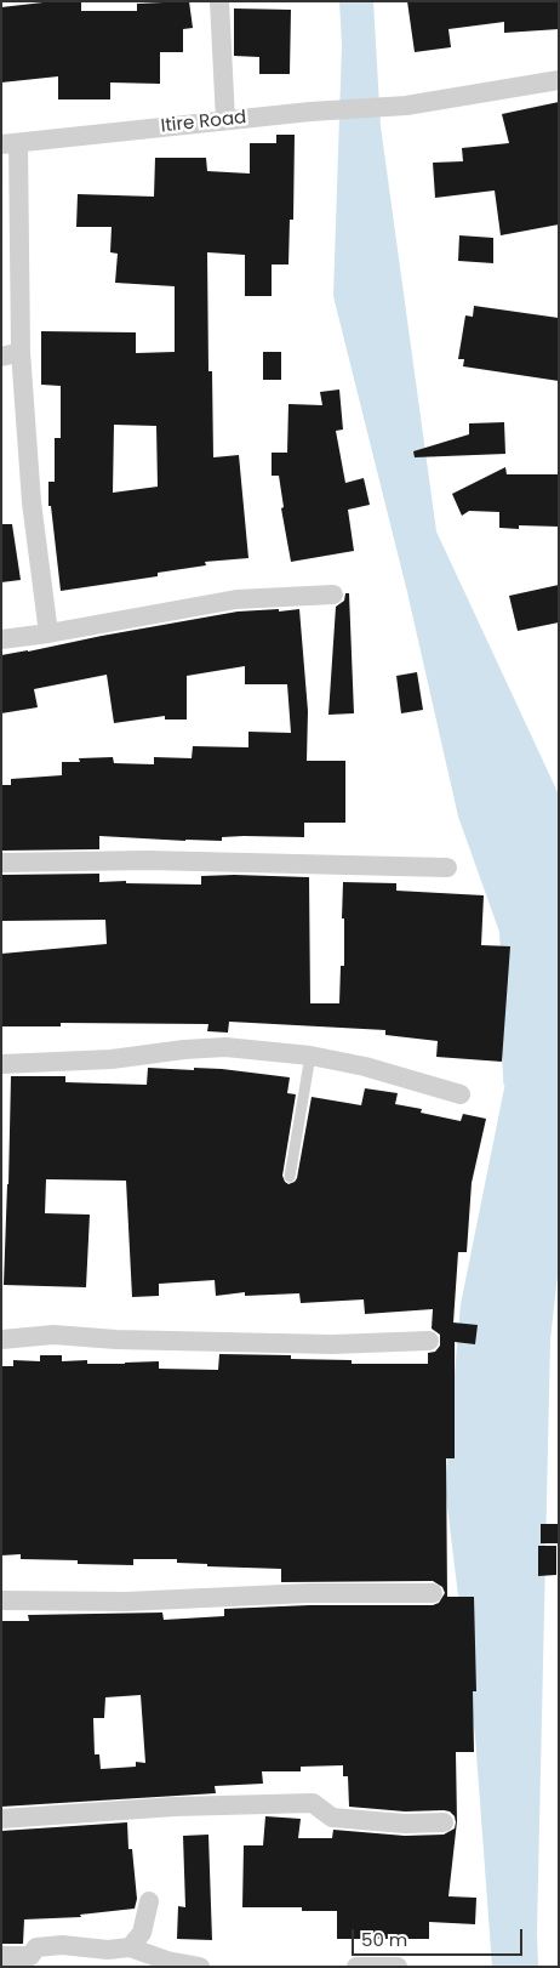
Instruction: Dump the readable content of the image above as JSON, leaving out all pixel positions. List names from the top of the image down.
{
  "streets": {
    "street": ["Itire Road"]
  },
  "scale_bar": "50 m"
}
